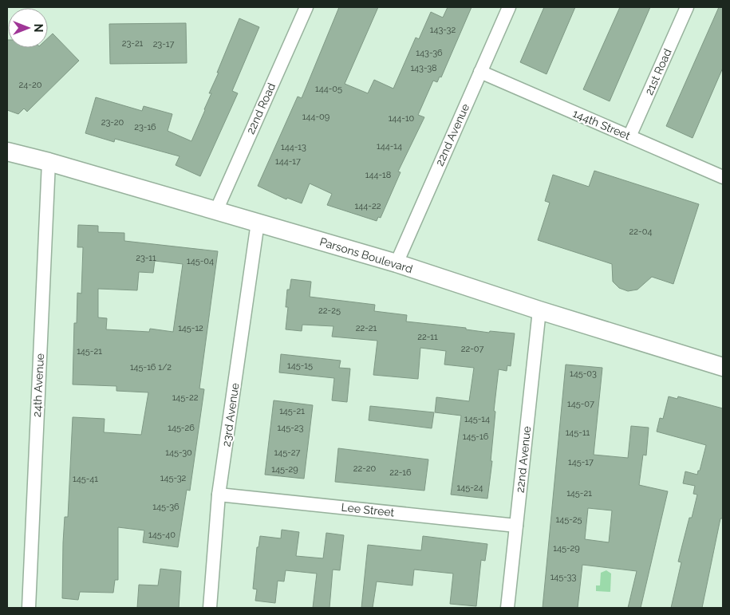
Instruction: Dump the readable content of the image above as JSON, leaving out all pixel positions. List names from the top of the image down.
{
  "streets": {
    "street": [
      "21st Road",
      "22nd Road",
      "144th Street",
      "22nd Avenue",
      "Parsons Boulevard",
      "24th Avenue",
      "23rd Avenue",
      "Lee Street"
    ]
  },
  "crossings": [
    ["21st Road", "144th Street"],
    ["22nd Road", "Parsons Boulevard"],
    ["144th Street", "22nd Avenue"],
    ["22nd Avenue", "Parsons Boulevard"],
    ["22nd Avenue", "Lee Street"],
    ["Parsons Boulevard", "24th Avenue"],
    ["Parsons Boulevard", "23rd Avenue"],
    ["23rd Avenue", "Lee Street"]
  ],
  "house_numbers": [
    "143-32",
    "23-21",
    "23-17",
    "143-36",
    "143-38",
    "24-20",
    "144-05",
    "144-09",
    "144-10",
    "23-20",
    "23-16",
    "144-14",
    "144-13",
    "144-17",
    "144-18",
    "144-22",
    "22-04",
    "23-11",
    "145-04",
    "22-25",
    "145-12",
    "22-21",
    "22-11",
    "22-07",
    "145-21",
    "145-15",
    "145-16 1/2",
    "145-03",
    "145-22",
    "145-07",
    "145-21",
    "145-14",
    "145-26",
    "145-23",
    "145-11",
    "145-16",
    "145-30",
    "145-27",
    "145-17",
    "22-20",
    "145-29",
    "22-16",
    "145-32",
    "145-41",
    "145-24",
    "145-21",
    "145-36",
    "145-25",
    "145-40",
    "145-29",
    "145-33"
  ],
  "north": "right"
}
